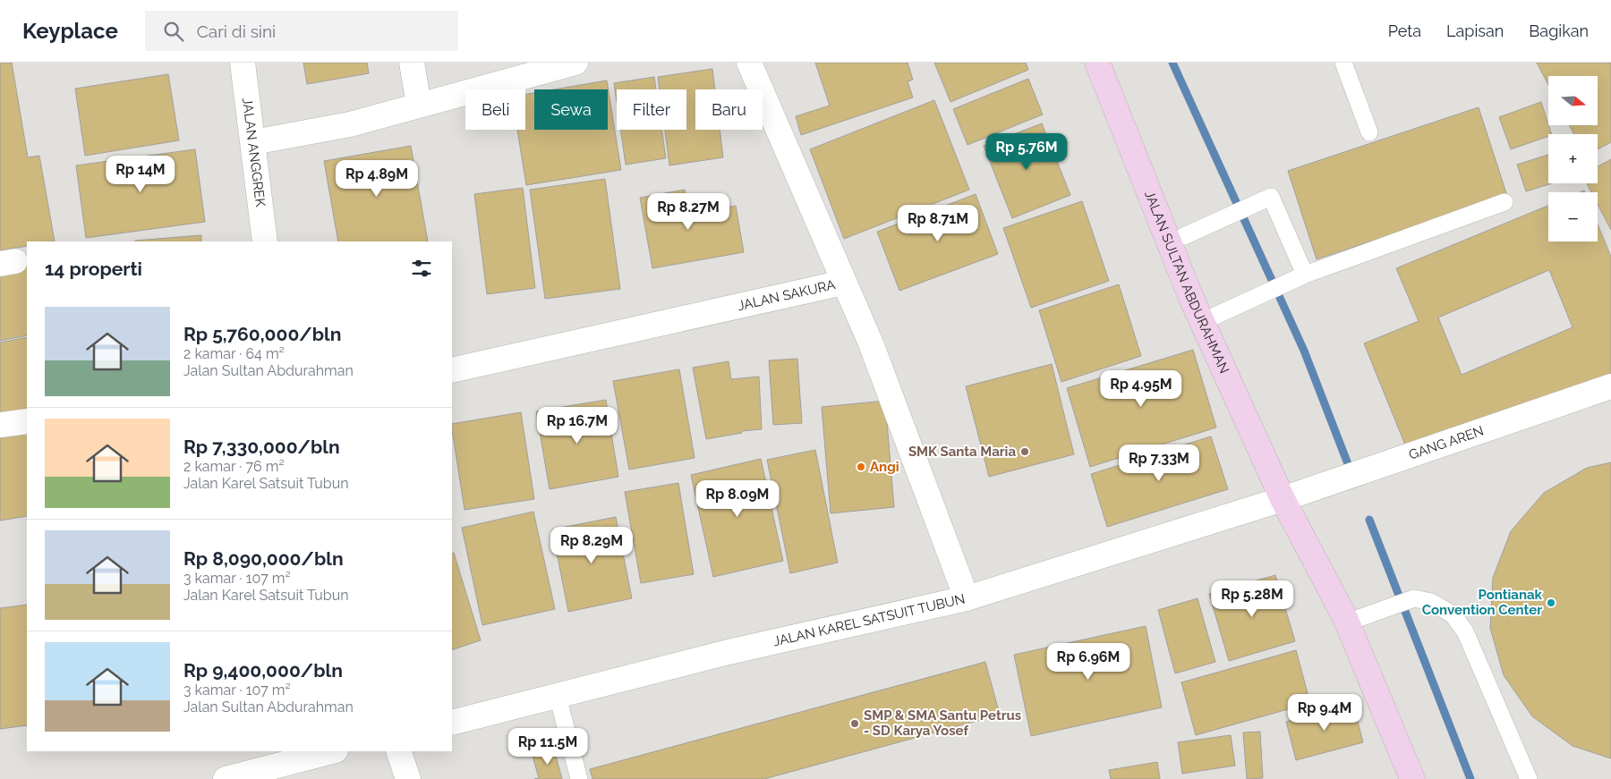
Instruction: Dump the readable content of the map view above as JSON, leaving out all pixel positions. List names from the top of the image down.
{
  "streets": {
    "street": [
      "JALAN ANGGREK",
      "JALAN SULTAN ABDURAHMAN",
      "JALAN SAKURA",
      "GANG AREN",
      "JALAN KAREL SATSUIT TUBUN"
    ]
  },
  "crossings": [
    ["JALAN SULTAN ABDURAHMAN", "GANG AREN"],
    ["JALAN SULTAN ABDURAHMAN", "JALAN KAREL SATSUIT TUBUN"],
    ["JALAN SAKURA", "JALAN KAREL SATSUIT TUBUN"],
    ["GANG AREN", "JALAN KAREL SATSUIT TUBUN"]
  ],
  "places": [
    "SMK Santa Maria",
    "Angi",
    "Pontianak Convention Center",
    "SMP & SMA Santu Petrus - SD Karya Yosef"
  ],
  "north": "right",
  "page": {
    "header": "Keyplace",
    "search": "Cari di sini",
    "nav": ["Peta", "Lapisan", "Bagikan"],
    "map_buttons": ["+", "−"],
    "chip": [
      "Beli",
      "Sewa",
      "Filter",
      "Baru"
    ],
    "price": [
      "Rp 5.76M",
      "Rp 14M",
      "Rp 4.89M",
      "Rp 8.27M",
      "Rp 8.71M",
      "Rp 4.95M",
      "Rp 16.7M",
      "Rp 7.33M",
      "Rp 8.09M",
      "Rp 8.29M",
      "Rp 5.28M",
      "Rp 6.96M",
      "Rp 9.4M",
      "Rp 11.5M"
    ],
    "heading": "14 properti",
    "list": [
      {
        "name": "Rp 5,760,000/bln",
        "note": "2 kamar · 64 m² · Jalan Sultan Abdurahman"
      },
      {
        "name": "Rp 7,330,000/bln",
        "note": "2 kamar · 76 m² · Jalan Karel Satsuit Tubun"
      },
      {
        "name": "Rp 8,090,000/bln",
        "note": "3 kamar · 107 m² · Jalan Karel Satsuit Tubun"
      },
      {
        "name": "Rp 9,400,000/bln",
        "note": "3 kamar · 107 m² · Jalan Sultan Abdurahman"
      }
    ]
  }
}
